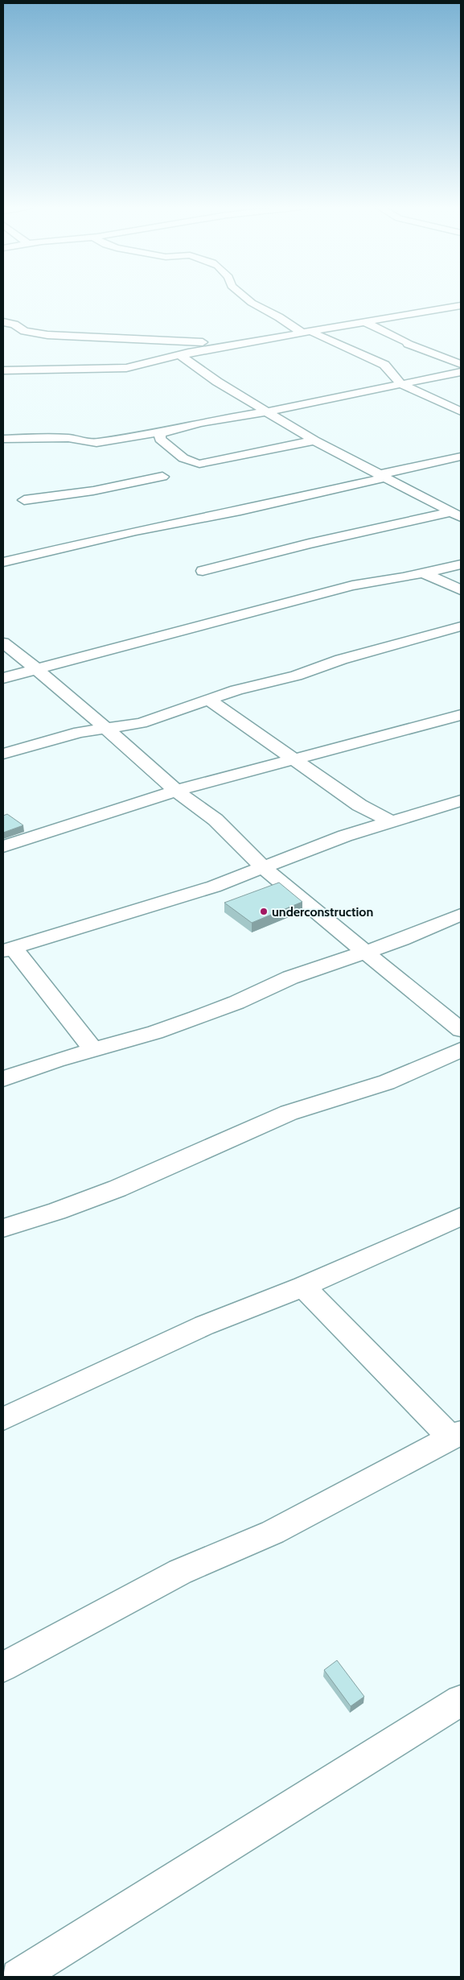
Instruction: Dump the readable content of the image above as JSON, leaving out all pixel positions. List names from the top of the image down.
{
  "places": ["underconstruction"]
}
